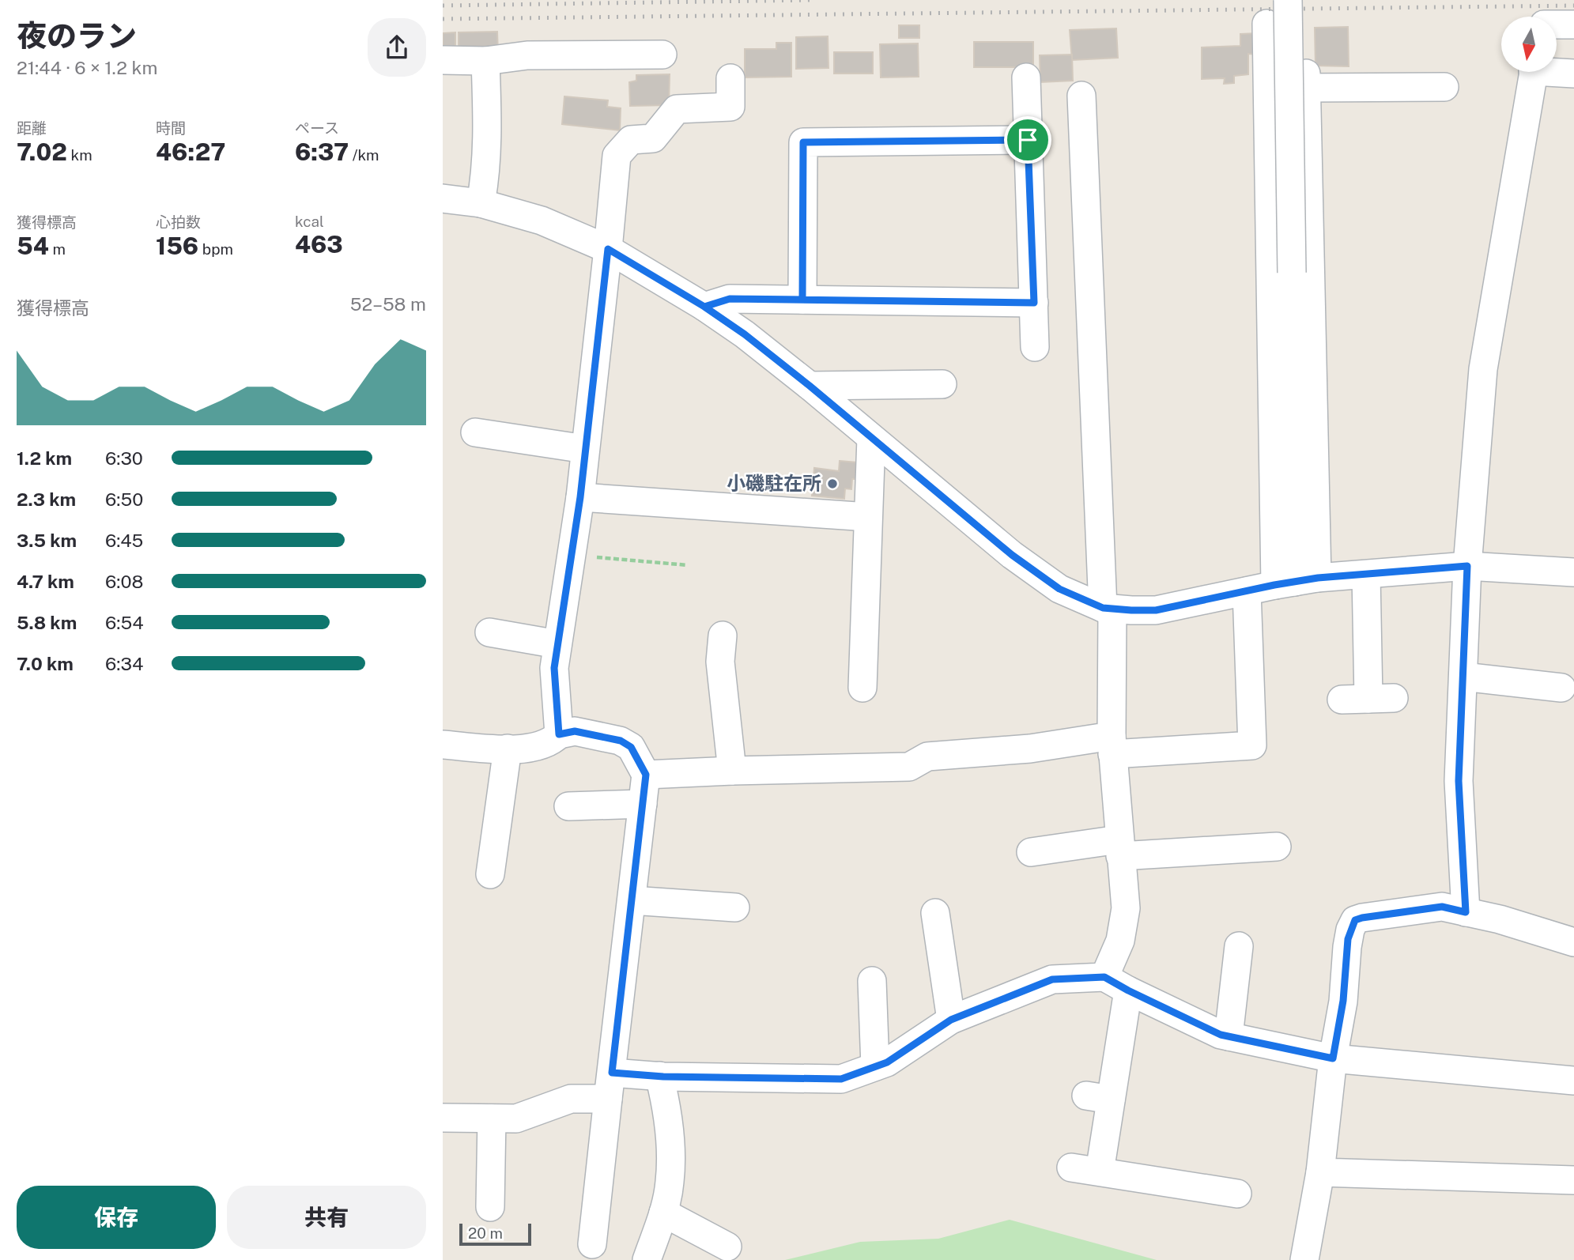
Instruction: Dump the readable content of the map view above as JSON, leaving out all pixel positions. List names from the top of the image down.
{
  "places": ["小磯駐在所"],
  "scale_bar": "20 m",
  "north": "bottom",
  "page": {
    "heading": ["夜のラン", "21:44 · 6 × 1.2 km"],
    "stats": [
      ["距離", "7.02 km"],
      ["時間", "46:27"],
      ["ペース", "6:37 /km"],
      ["獲得標高", "54 m"],
      ["心拍数", "156 bpm"],
      ["kcal", "463"]
    ],
    "chart": ["獲得標高", "52–58 m"],
    "list": [
      {
        "name": "1.2 km",
        "note": "6:30"
      },
      {
        "name": "2.3 km",
        "note": "6:50"
      },
      {
        "name": "3.5 km",
        "note": "6:45"
      },
      {
        "name": "4.7 km",
        "note": "6:08"
      },
      {
        "name": "5.8 km",
        "note": "6:54"
      },
      {
        "name": "7.0 km",
        "note": "6:34"
      }
    ],
    "buttons": ["保存", "共有"],
    "scale": "20 m"
  }
}
